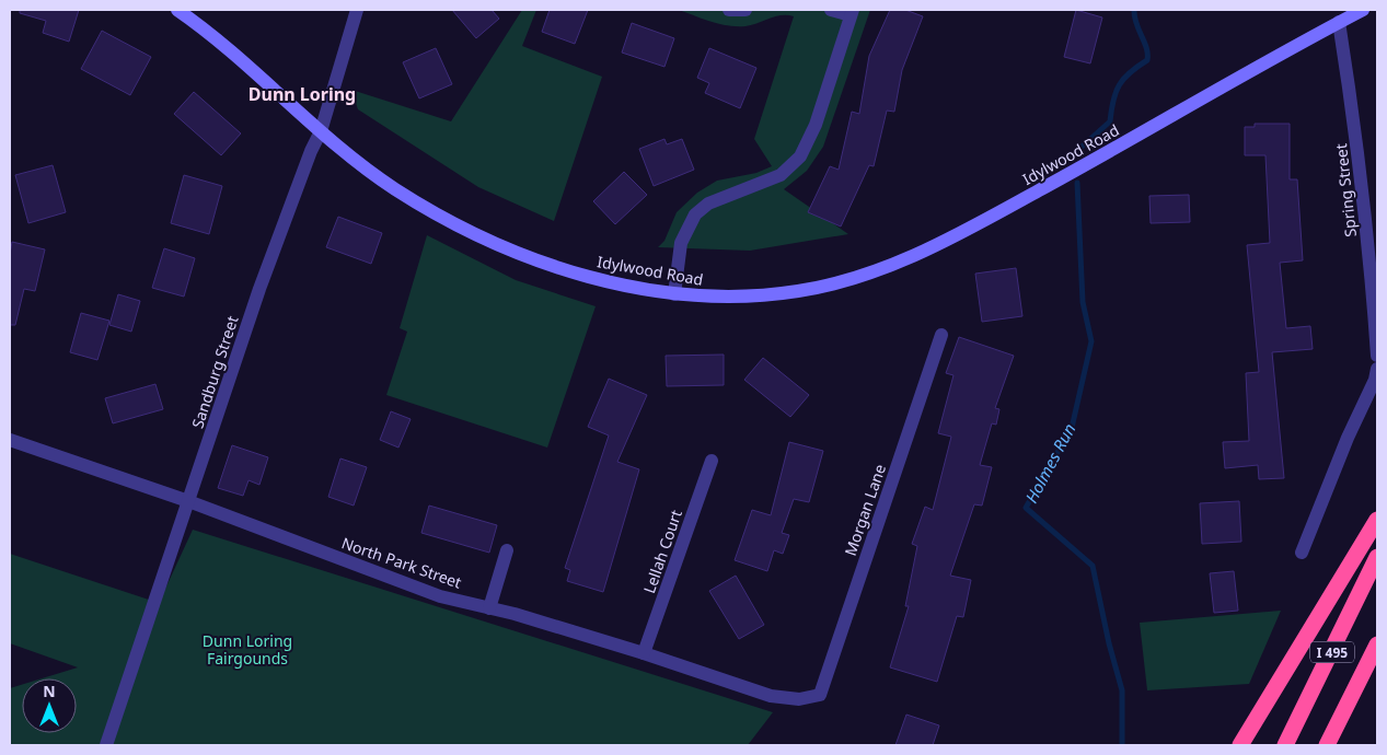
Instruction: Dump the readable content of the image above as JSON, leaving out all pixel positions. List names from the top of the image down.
{
  "streets": {
    "highway": ["I 495"],
    "main road": ["Idylwood Road"],
    "street": [
      "Spring Street",
      "Sandburg Street",
      "Morgan Lane",
      "Lellah Court",
      "North Park Street"
    ]
  },
  "crossings": [
    ["Idylwood Road", "Spring Street"],
    ["Idylwood Road", "Sandburg Street"],
    ["Sandburg Street", "North Park Street"],
    ["Morgan Lane", "North Park Street"],
    ["Lellah Court", "North Park Street"]
  ],
  "districts": ["Dunn Loring"],
  "water": ["Holmes Run"],
  "parks": ["Dunn Loring Fairgounds"],
  "north": "top"
}
